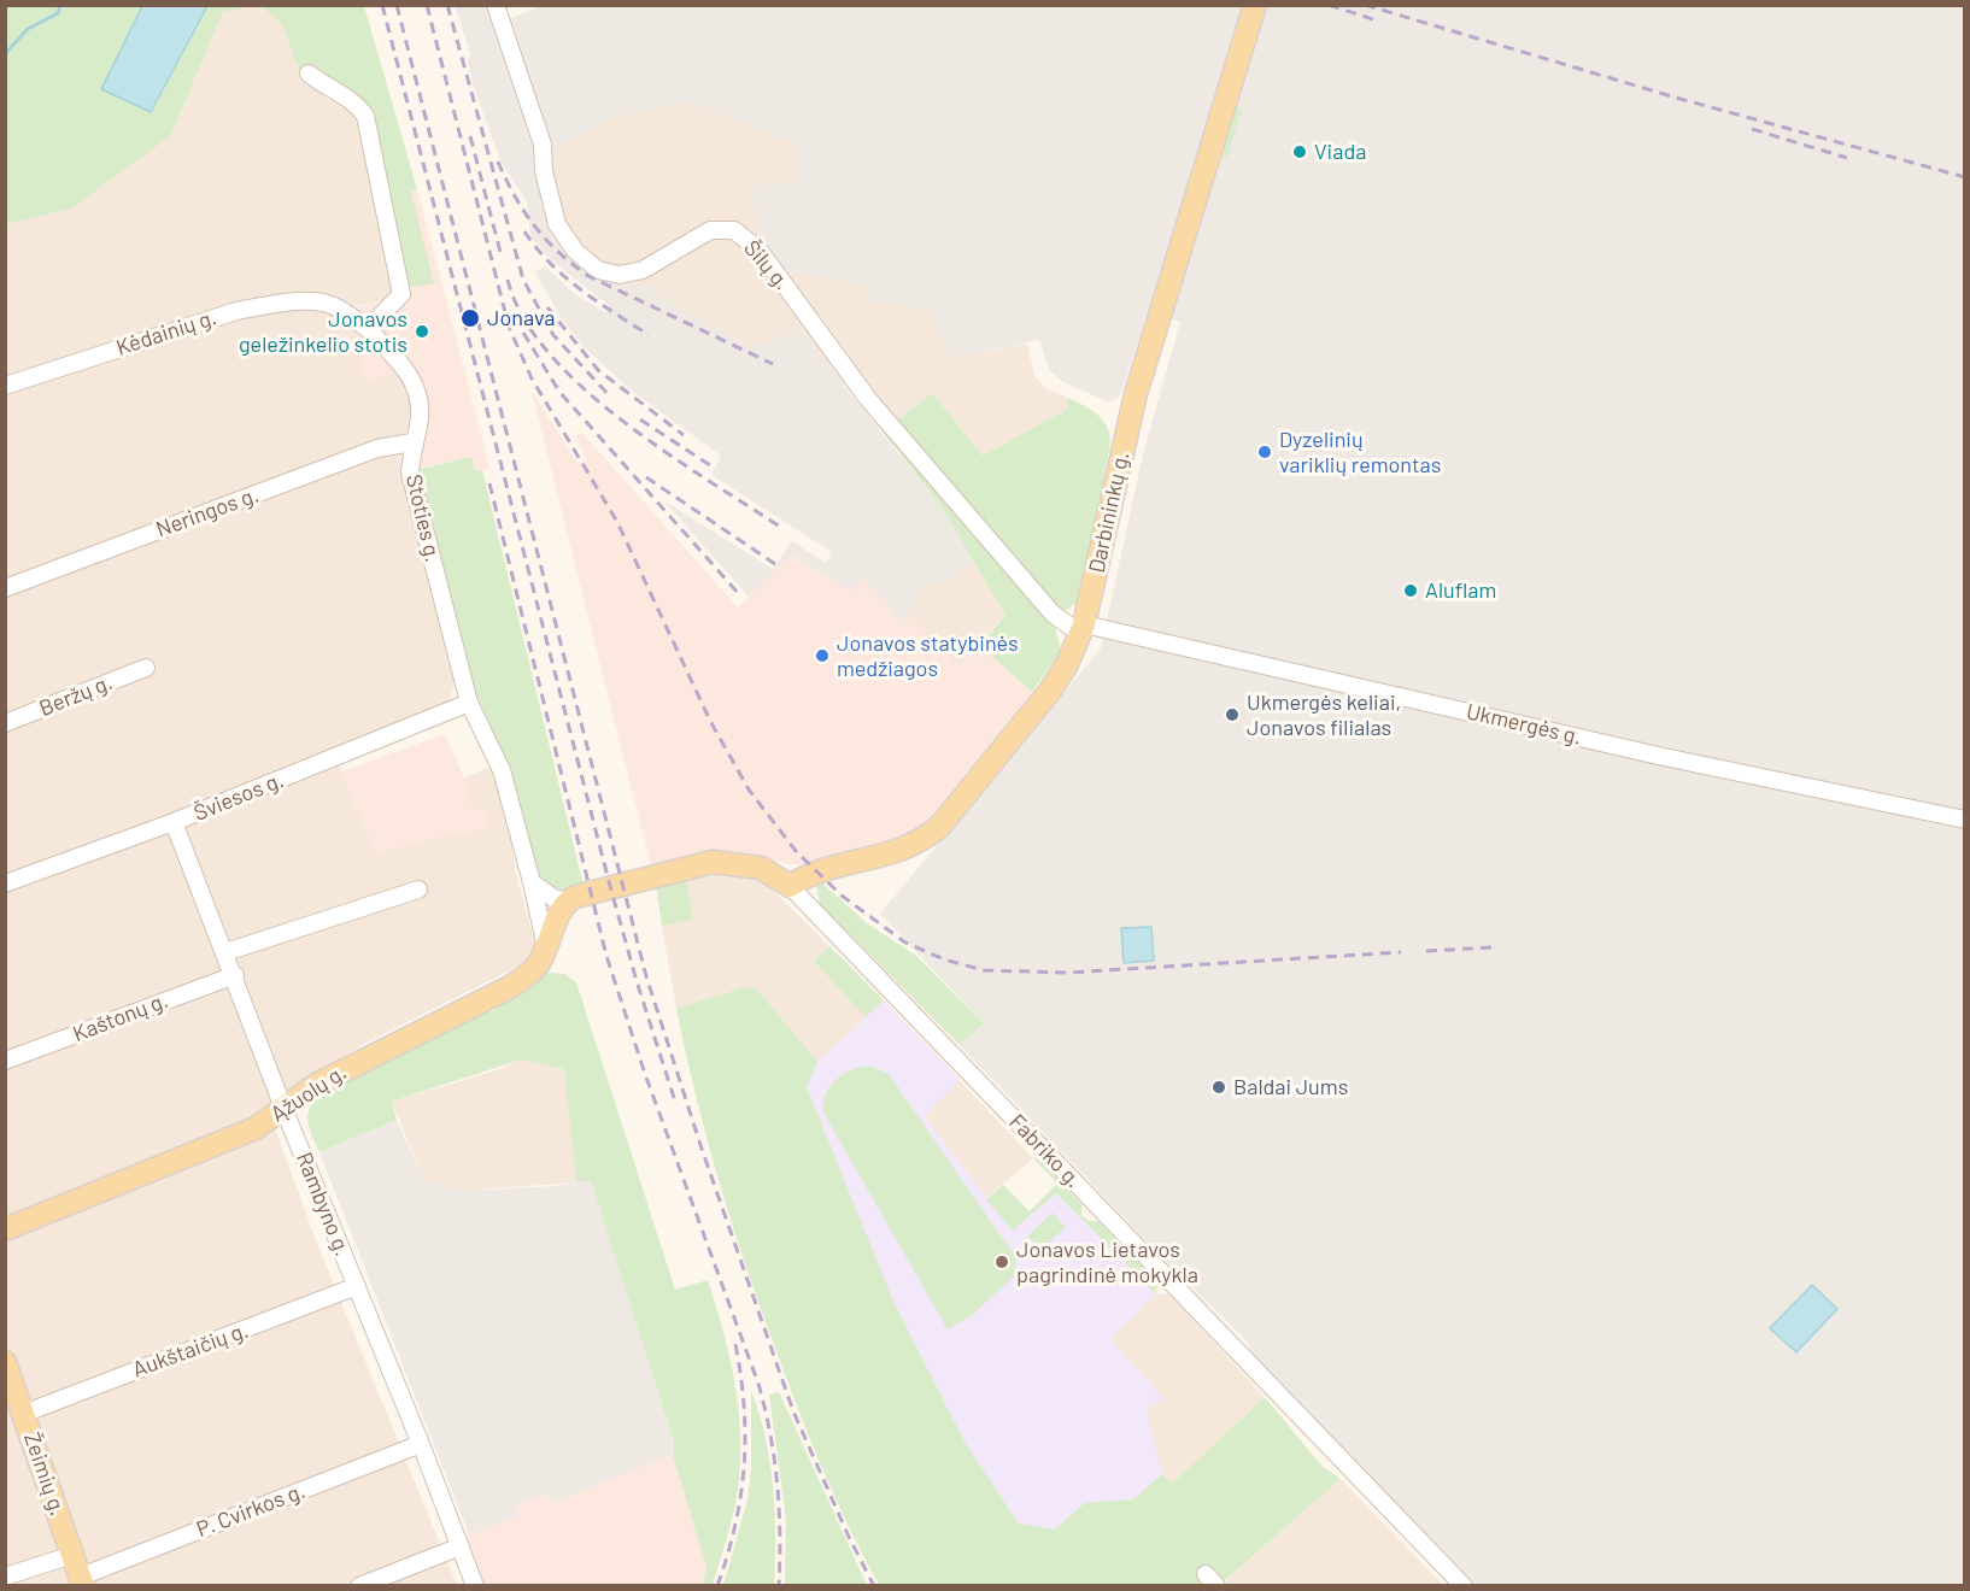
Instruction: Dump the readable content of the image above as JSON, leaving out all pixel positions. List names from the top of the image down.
{
  "streets": {
    "main road": [
      "Darbininkų g.",
      "Ąžuolų g.",
      "Fabriko g.",
      "Žeimių g."
    ],
    "street": [
      "Šilų g.",
      "Kėdainių g.",
      "Neringos g.",
      "Stoties g.",
      "Beržų g.",
      "Ukmergės g.",
      "Šviesos g.",
      "Kaštonų g.",
      "Rambyno g.",
      "Aukštaičių g.",
      "P. Cvirkos g."
    ]
  },
  "crossings": [
    ["Šilų g.", "Darbininkų g."],
    ["Šilų g.", "Ukmergės g."],
    ["Kėdainių g.", "Stoties g."],
    ["Neringos g.", "Stoties g."],
    ["Darbininkų g.", "Ukmergės g."],
    ["Darbininkų g.", "Fabriko g."],
    ["Stoties g.", "Šviesos g."],
    ["Stoties g.", "Ąžuolų g."],
    ["Šviesos g.", "Rambyno g."],
    ["Kaštonų g.", "Rambyno g."],
    ["Ąžuolų g.", "Fabriko g."],
    ["Ąžuolų g.", "Rambyno g."],
    ["Rambyno g.", "Aukštaičių g."],
    ["Rambyno g.", "P. Cvirkos g."],
    ["Aukštaičių g.", "Žeimių g."],
    ["Žeimių g.", "P. Cvirkos g."]
  ],
  "places": [
    "Viada",
    "Jonava",
    "Jonavos geležinkelio stotis",
    "Dyzelinių variklių remontas",
    "Aluflam",
    "Jonavos statybinės medžiagos",
    "Ukmergės keliai, Jonavos filialas",
    "Baldai Jums",
    "Jonavos Lietavos pagrindinė mokykla"
  ]
}
